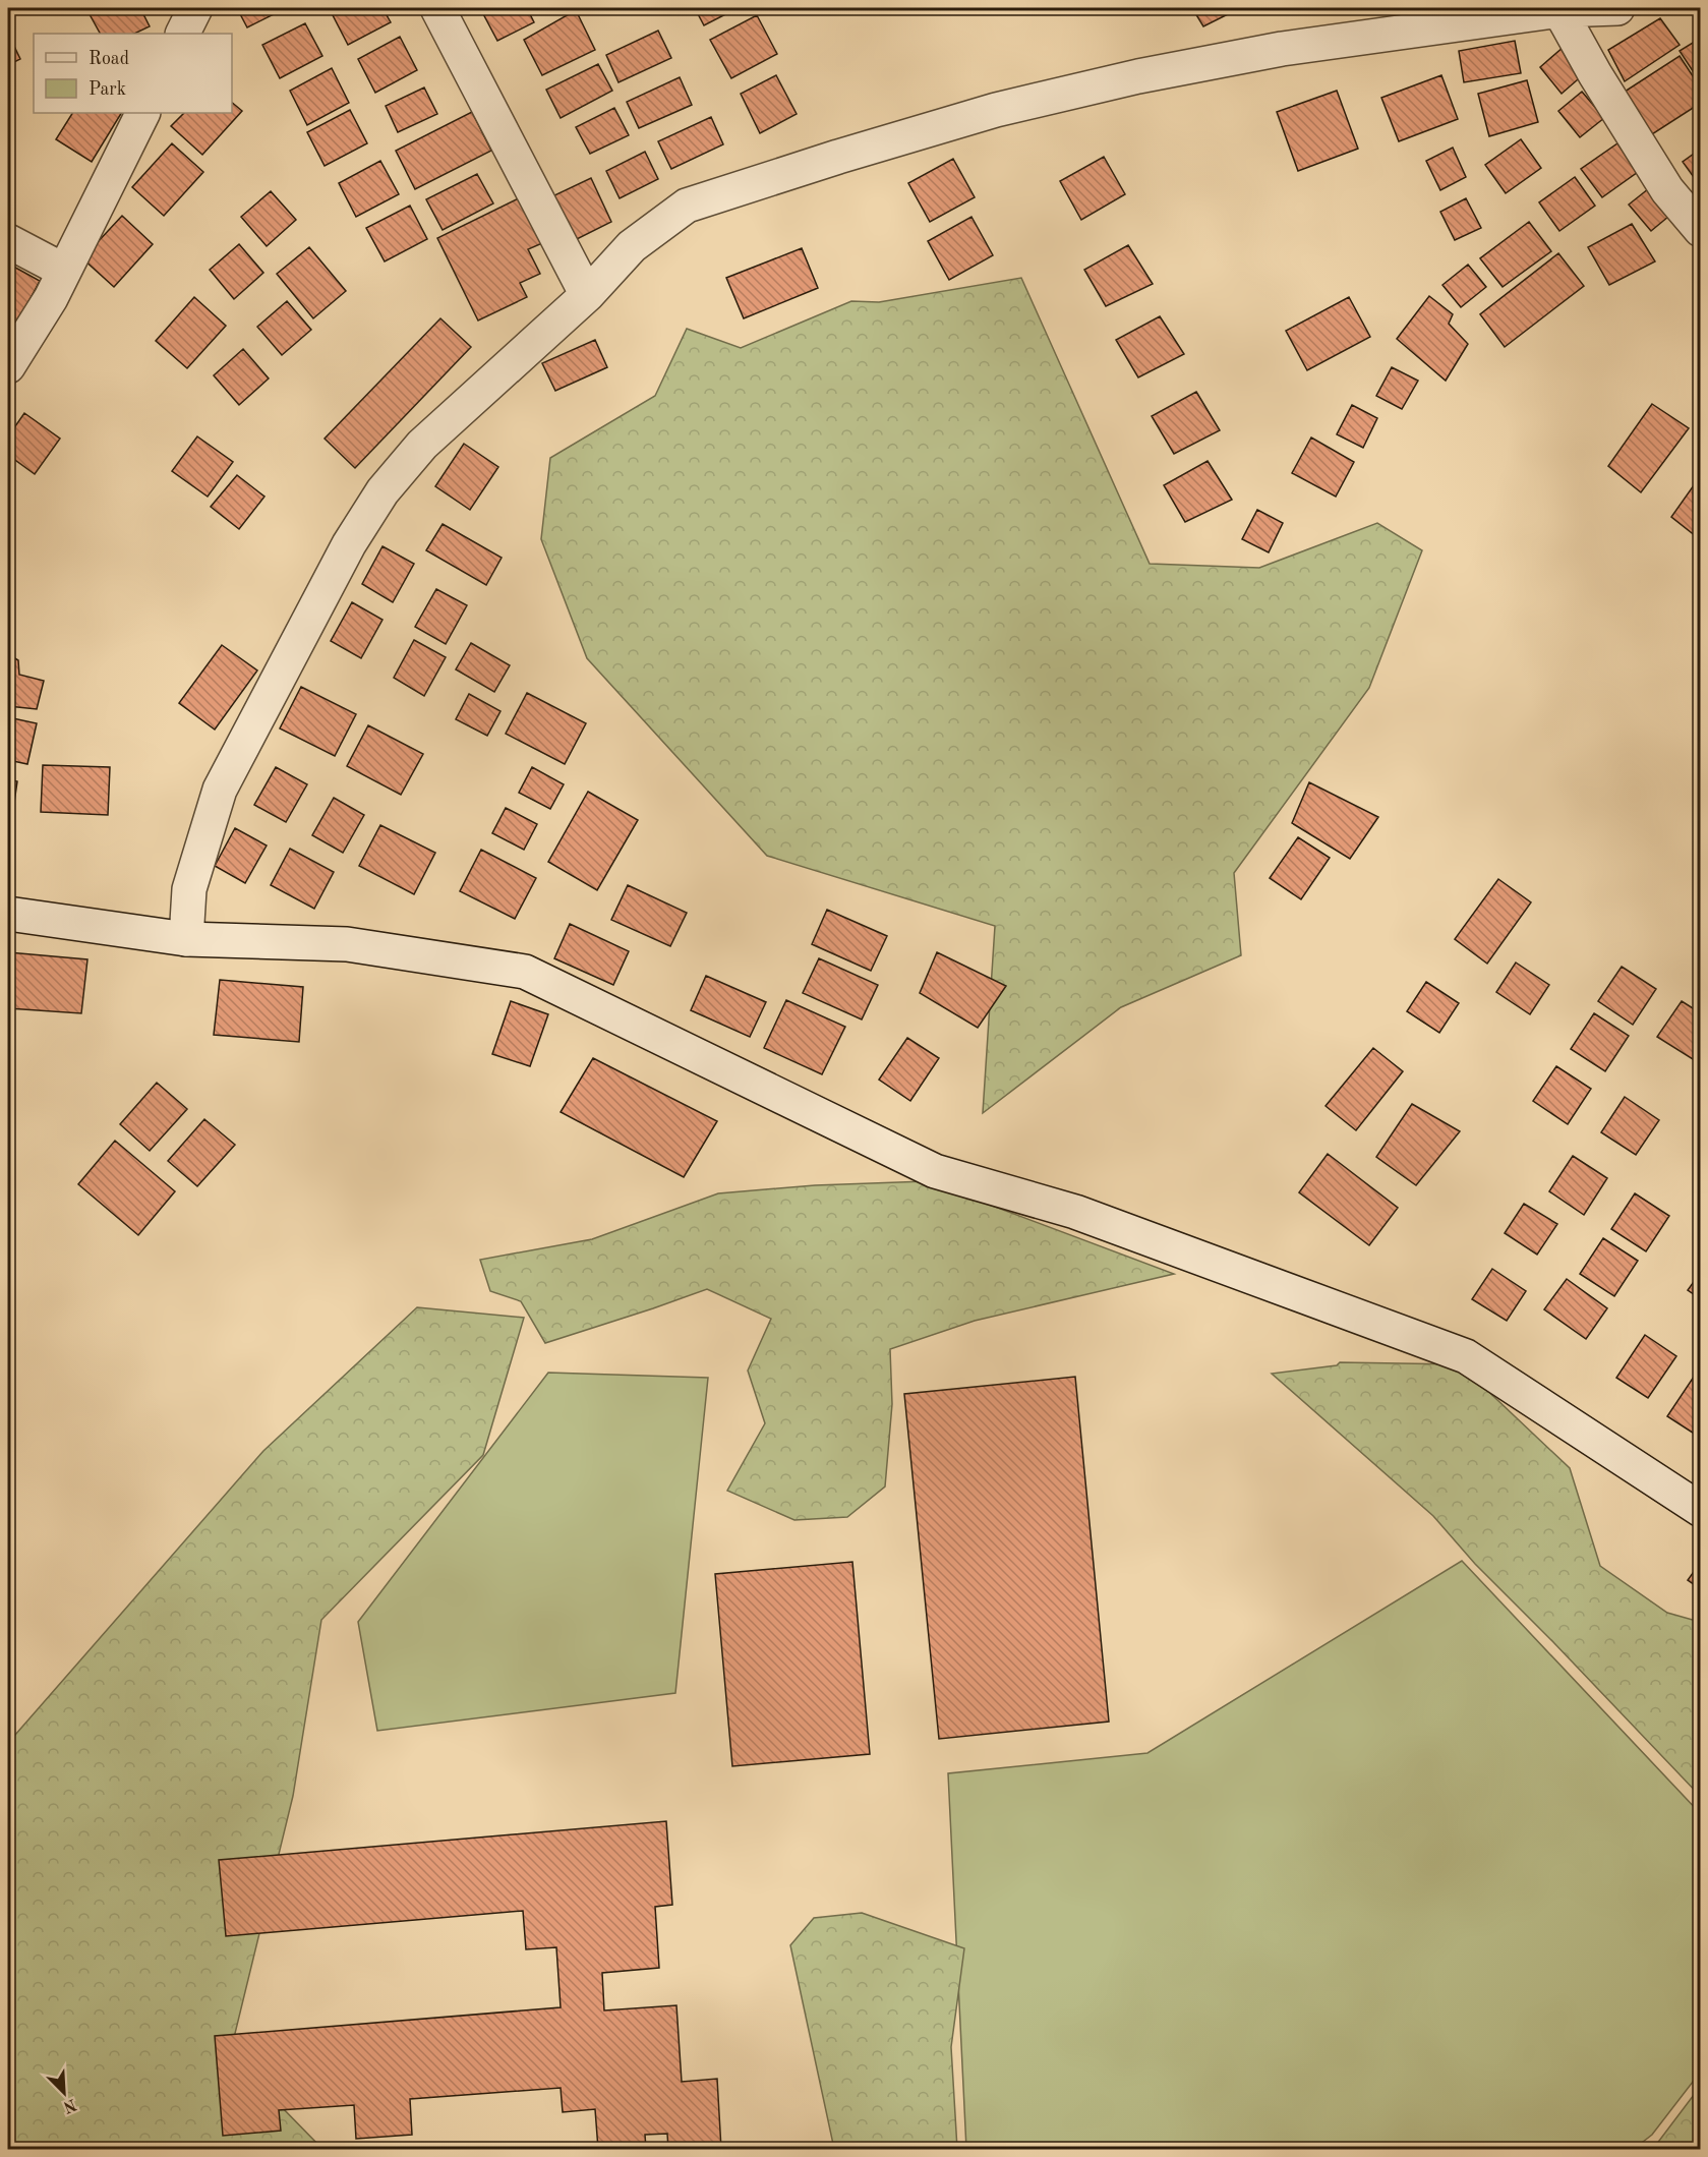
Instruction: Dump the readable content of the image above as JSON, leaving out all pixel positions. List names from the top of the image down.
{
  "legend": ["Road", "Park"],
  "north": "bottom right"
}
